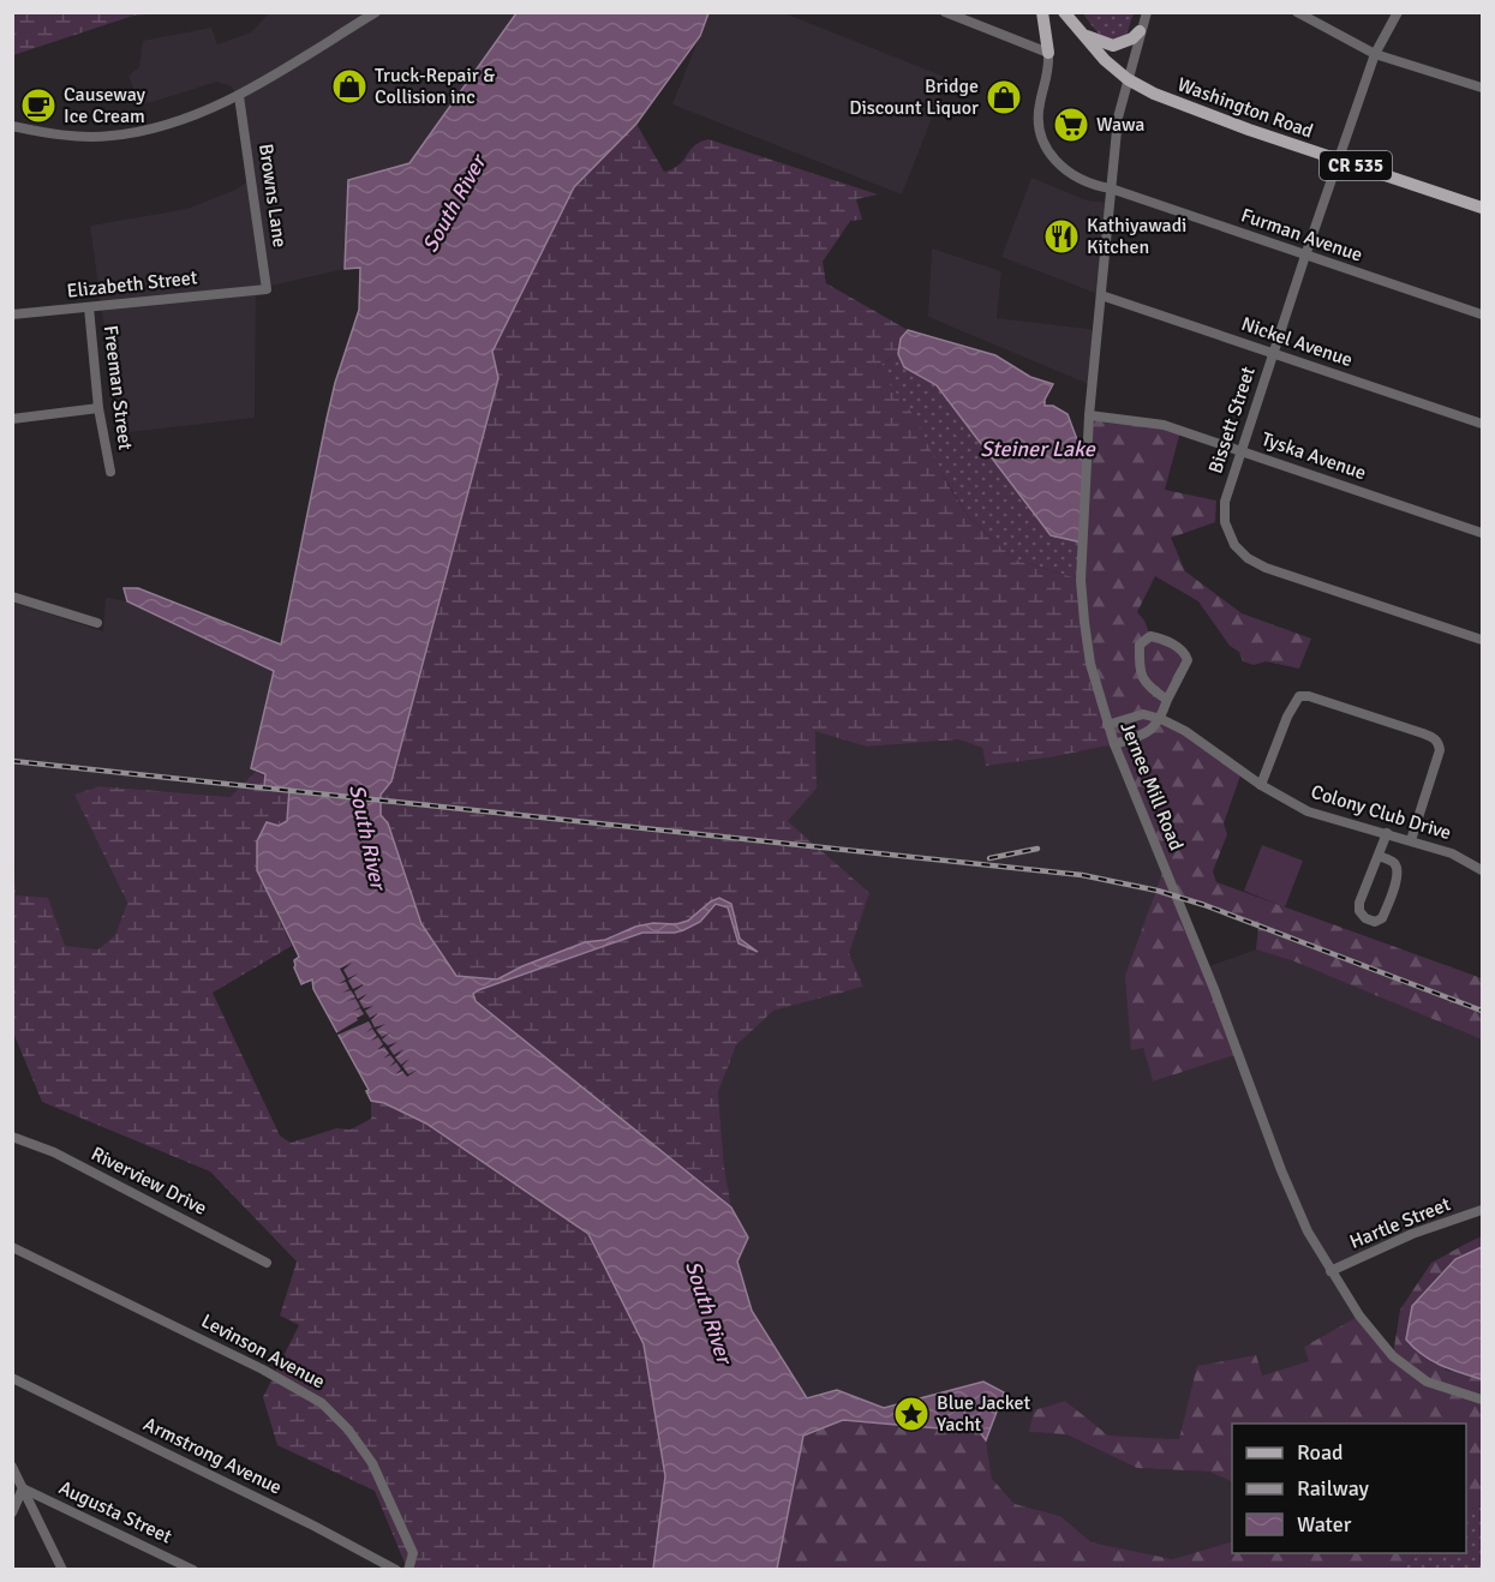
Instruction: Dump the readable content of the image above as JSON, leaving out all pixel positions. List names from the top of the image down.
{
  "streets": {
    "main road": ["Washington Road", "CR 535"],
    "street": [
      "Browns Lane",
      "Furman Avenue",
      "Elizabeth Street",
      "Nickel Avenue",
      "Freeman Street",
      "Bissett Street",
      "Tyska Avenue",
      "Jernee Mill Road",
      "Colony Club Drive",
      "Riverview Drive",
      "Hartle Street",
      "Levinson Avenue",
      "Armstrong Avenue",
      "Augusta Street"
    ]
  },
  "crossings": [
    ["Washington Road", "Bissett Street"],
    ["Washington Road", "Jernee Mill Road"],
    ["Browns Lane", "Elizabeth Street"],
    ["Furman Avenue", "Bissett Street"],
    ["Furman Avenue", "Jernee Mill Road"],
    ["Elizabeth Street", "Freeman Street"],
    ["Nickel Avenue", "Bissett Street"],
    ["Nickel Avenue", "Jernee Mill Road"],
    ["Bissett Street", "Tyska Avenue"],
    ["Tyska Avenue", "Jernee Mill Road"],
    ["Jernee Mill Road", "Colony Club Drive"],
    ["Jernee Mill Road", "Hartle Street"]
  ],
  "water": ["South River", "Steiner Lake"],
  "places": {
    "shop": ["Truck-Repair & Collision inc", "Bridge Discount Liquor"],
    "cafe": ["Causeway Ice Cream"],
    "supermarket": ["Wawa"],
    "restaurant": ["Kathiyawadi Kitchen"],
    "place": ["Blue Jacket Yacht"]
  },
  "legend": ["Road", "Railway", "Water"]
}
